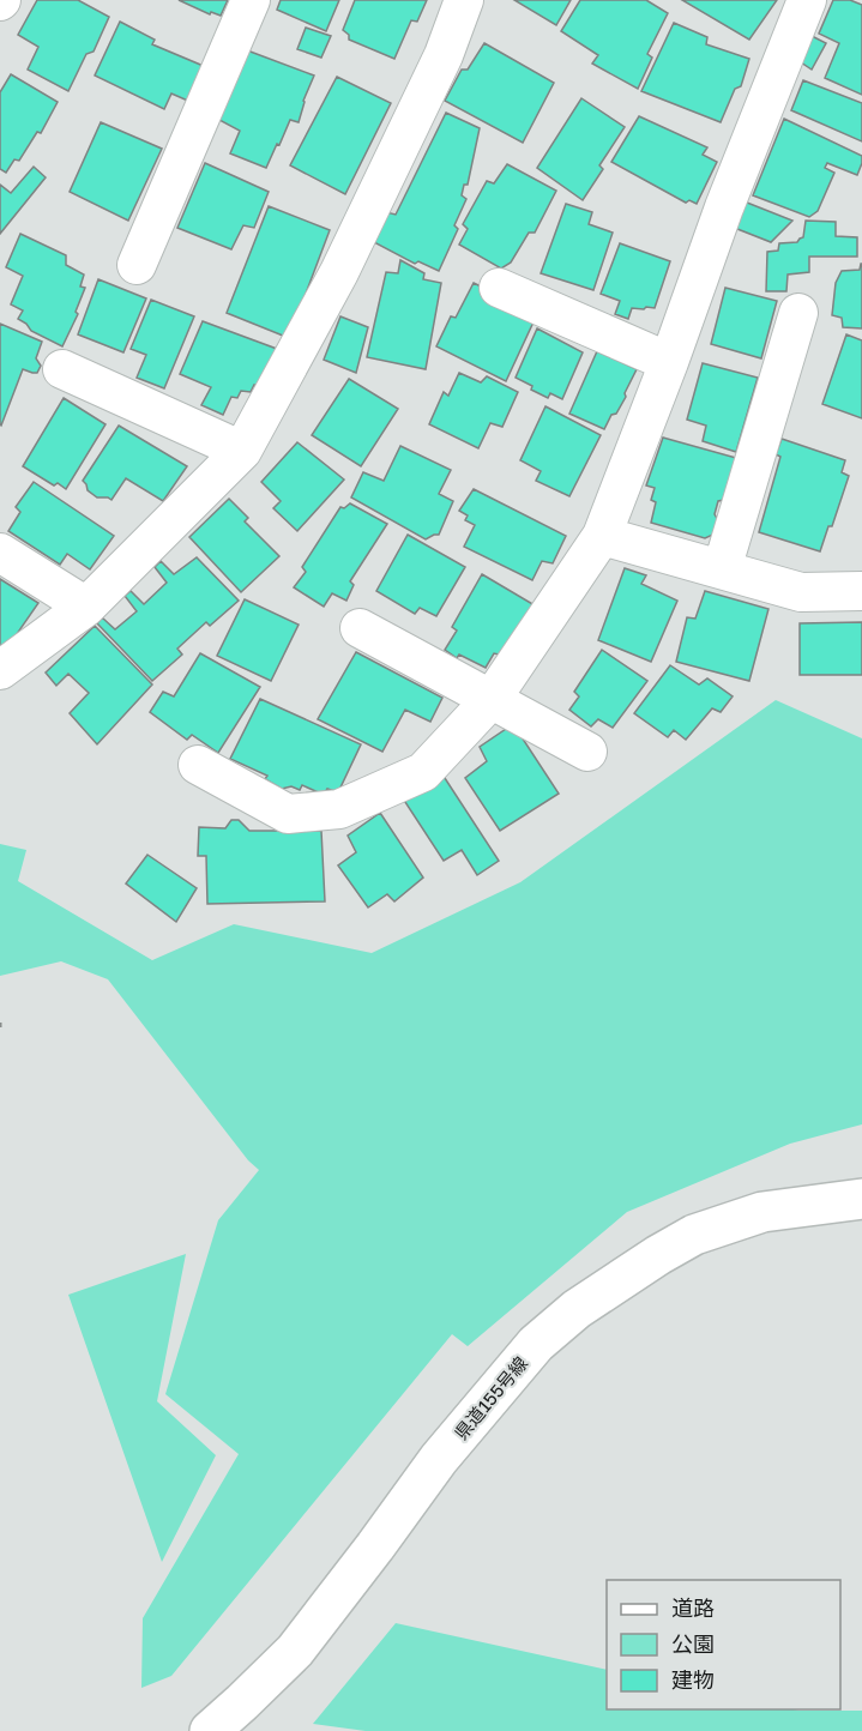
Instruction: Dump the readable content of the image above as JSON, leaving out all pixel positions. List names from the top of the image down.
{
  "streets": {
    "main road": ["県道155号線"]
  },
  "legend": ["道路", "公園", "建物"]
}
